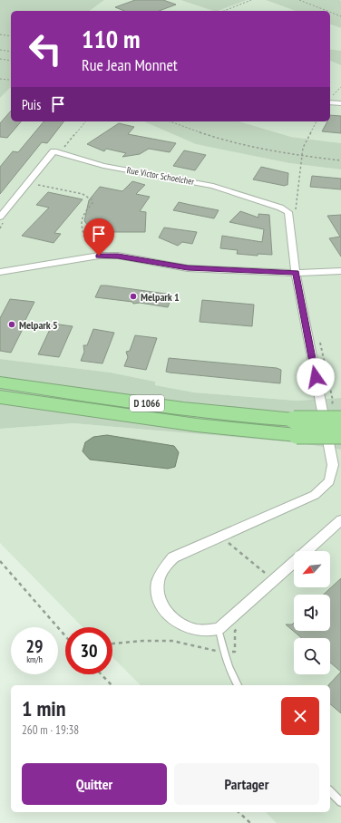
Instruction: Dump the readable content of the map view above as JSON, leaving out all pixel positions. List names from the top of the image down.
{
  "streets": {
    "highway": ["D 1066"],
    "street": ["Rue Victor Schoelcher"]
  },
  "places": ["Melpark 1", "Melpark 5"],
  "north": "bottom left",
  "page": {
    "turn": ["110 m", "Rue Jean Monnet"],
    "then": "Puis",
    "speed": "29 km/h",
    "limit": "30",
    "heading": ["1 min", "260 m · 19:38"],
    "buttons": ["Quitter", "Partager"]
  }
}
